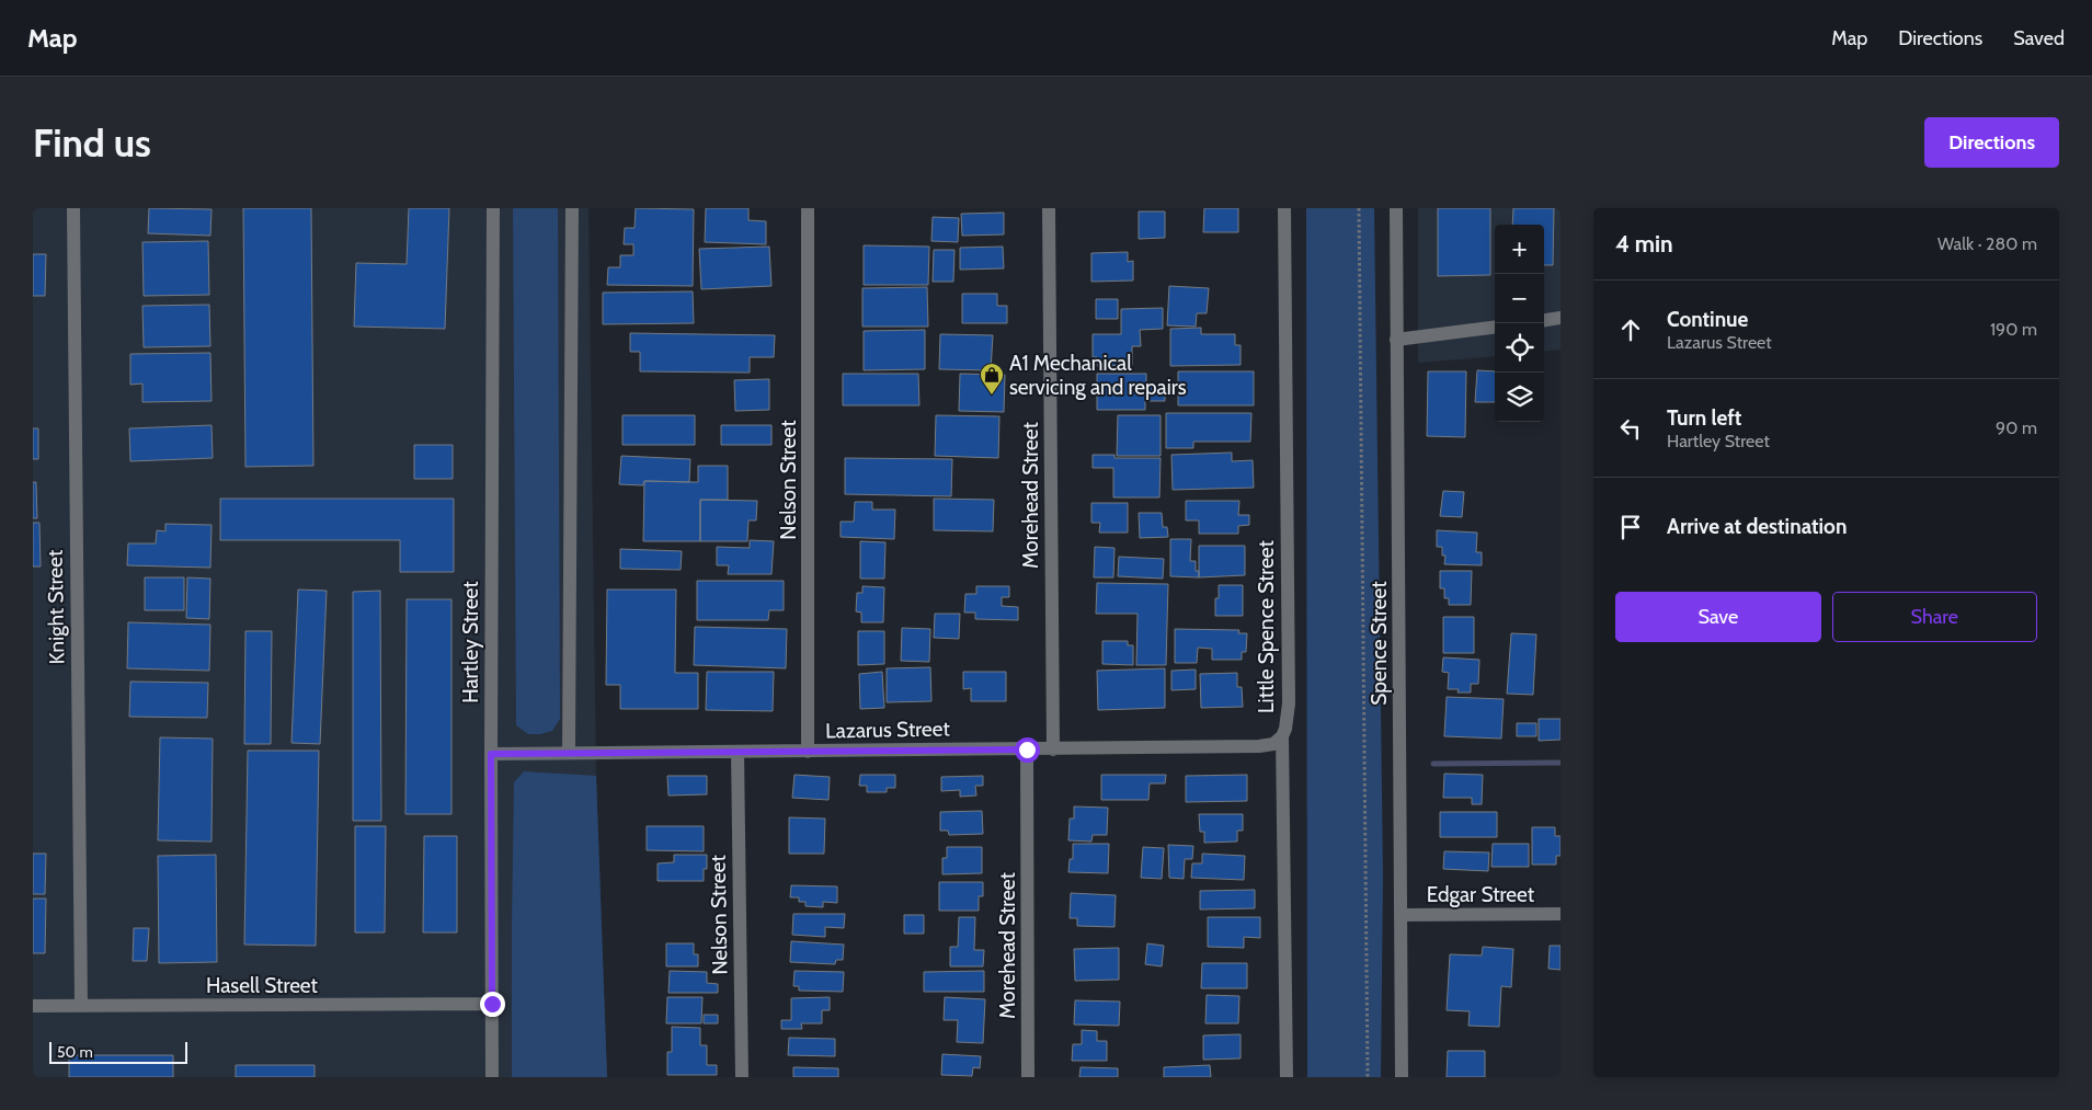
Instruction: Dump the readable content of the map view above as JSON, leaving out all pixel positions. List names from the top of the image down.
{
  "streets": {
    "street": [
      "Nelson Street",
      "Morehead Street",
      "Knight Street",
      "Little Spence Street",
      "Hartley Street",
      "Spence Street",
      "Lazarus Street",
      "Edgar Street",
      "Hasell Street"
    ]
  },
  "crossings": [
    ["Nelson Street", "Lazarus Street"],
    ["Morehead Street", "Lazarus Street"],
    ["Knight Street", "Hasell Street"],
    ["Little Spence Street", "Lazarus Street"],
    ["Hartley Street", "Lazarus Street"],
    ["Hartley Street", "Hasell Street"],
    ["Spence Street", "Edgar Street"]
  ],
  "places": {
    "shop": ["A1 Mechanical servicing and repairs"]
  },
  "scale_bar": "50 m",
  "page": {
    "header": "Map",
    "nav": ["Map", "Directions", "Saved"],
    "buttons": [
      "Directions",
      ["Save", "Share"]
    ],
    "title": "Find us",
    "heading": ["4 min", "Walk · 280 m"],
    "map_buttons": ["+", "−"],
    "list": [
      ["Continue", "Lazarus Street", "190 m"],
      ["Turn left", "Hartley Street", "90 m"],
      "Arrive at destination"
    ],
    "scale": "50 m"
  }
}
